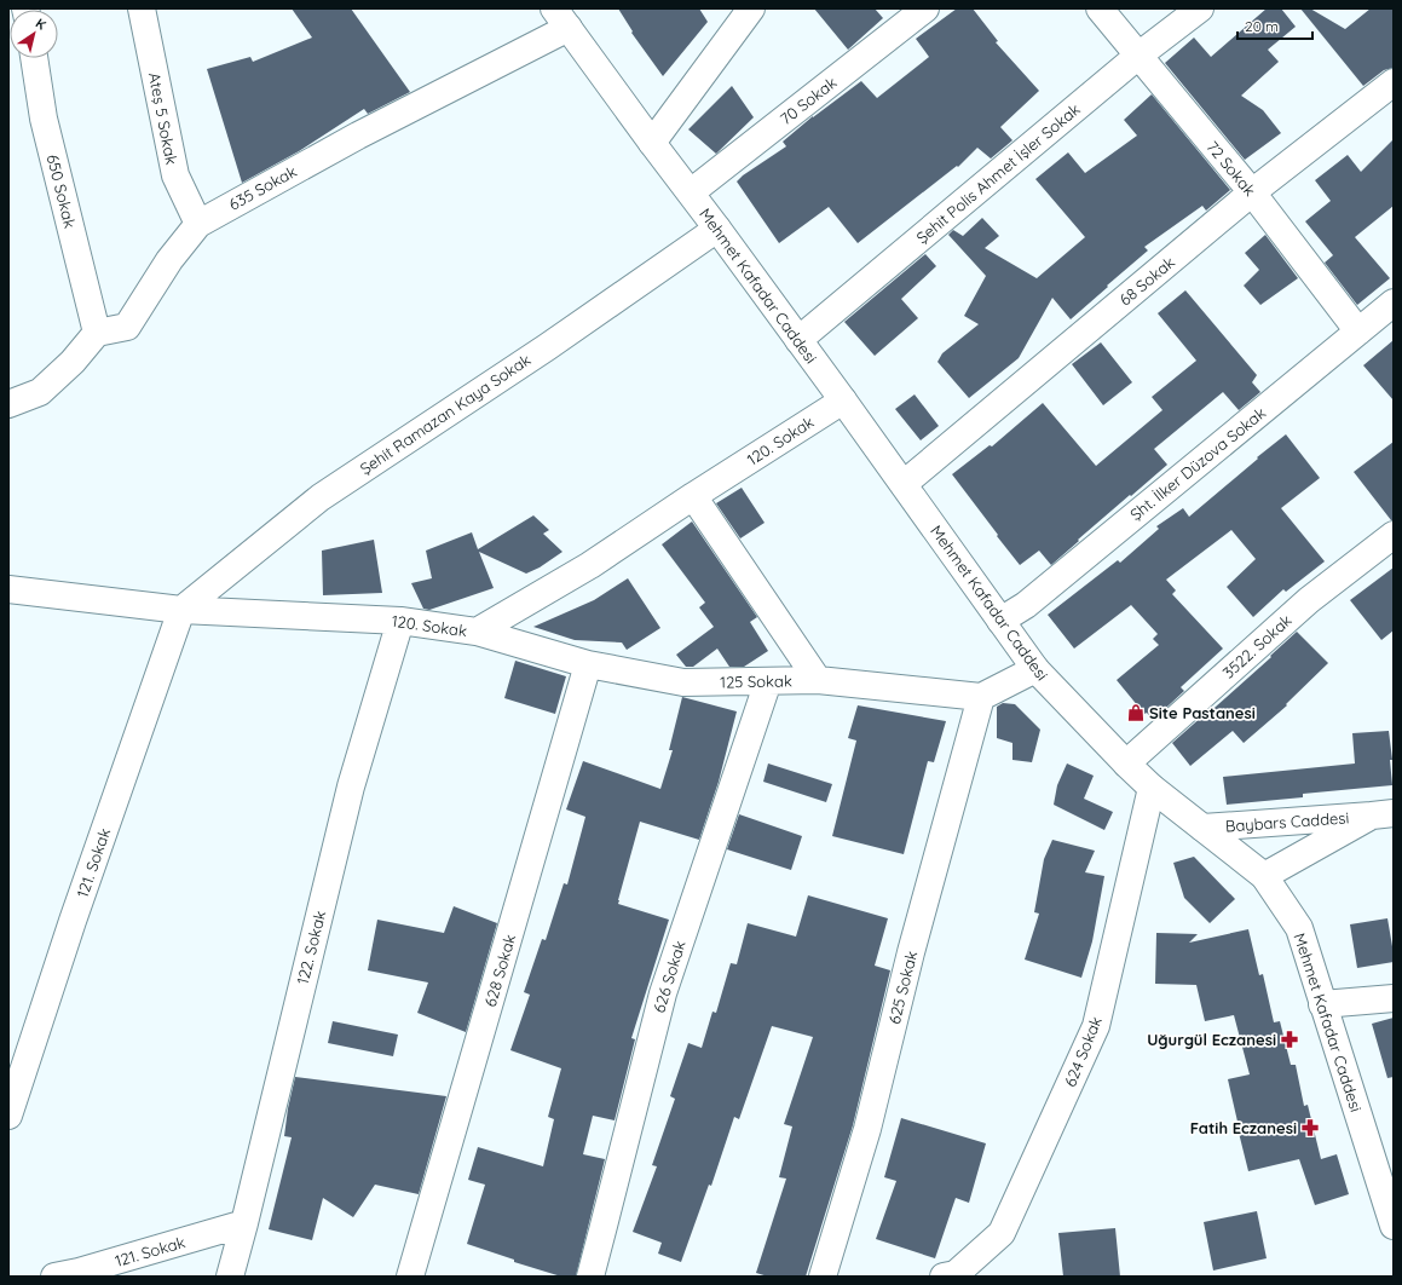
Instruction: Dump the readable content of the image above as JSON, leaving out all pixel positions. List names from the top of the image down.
{
  "streets": {
    "street": [
      "70 Sokak",
      "Ateş 5 Sokak",
      "72 Sokak",
      "Şehit Polis Ahmet İşler Sokak",
      "635 Sokak",
      "650 Sokak",
      "68 Sokak",
      "Mehmet Kafadar Caddesi",
      "Şehit Ramazan Kaya Sokak",
      "120. Sokak",
      "Şht. İlker Düzova Sokak",
      "3522. Sokak",
      "125 Sokak",
      "Baybars Caddesi",
      "121. Sokak",
      "122. Sokak",
      "628 Sokak",
      "626 Sokak",
      "625 Sokak",
      "624 Sokak"
    ]
  },
  "crossings": [
    ["70 Sokak", "Mehmet Kafadar Caddesi"],
    ["Ateş 5 Sokak", "635 Sokak"],
    ["72 Sokak", "Şehit Polis Ahmet İşler Sokak"],
    ["72 Sokak", "68 Sokak"],
    ["72 Sokak", "Şht. İlker Düzova Sokak"],
    ["Şehit Polis Ahmet İşler Sokak", "Mehmet Kafadar Caddesi"],
    ["635 Sokak", "650 Sokak"],
    ["635 Sokak", "Mehmet Kafadar Caddesi"],
    ["68 Sokak", "Mehmet Kafadar Caddesi"],
    ["Mehmet Kafadar Caddesi", "Şehit Ramazan Kaya Sokak"],
    ["Mehmet Kafadar Caddesi", "120. Sokak"],
    ["Mehmet Kafadar Caddesi", "Şht. İlker Düzova Sokak"],
    ["Mehmet Kafadar Caddesi", "3522. Sokak"],
    ["Mehmet Kafadar Caddesi", "Baybars Caddesi"],
    ["Mehmet Kafadar Caddesi", "624 Sokak"],
    ["Şehit Ramazan Kaya Sokak", "120. Sokak"],
    ["Şehit Ramazan Kaya Sokak", "121. Sokak"],
    ["120. Sokak", "125 Sokak"],
    ["120. Sokak", "121. Sokak"],
    ["120. Sokak", "122. Sokak"],
    ["125 Sokak", "628 Sokak"],
    ["125 Sokak", "626 Sokak"],
    ["125 Sokak", "625 Sokak"],
    ["121. Sokak", "122. Sokak"]
  ],
  "places": {
    "shop": ["Site Pastanesi"],
    "pharmacy": ["Uğurgül Eczanesi", "Fatih Eczanesi"]
  },
  "scale_bar": "20 m",
  "north": "top right"
}
